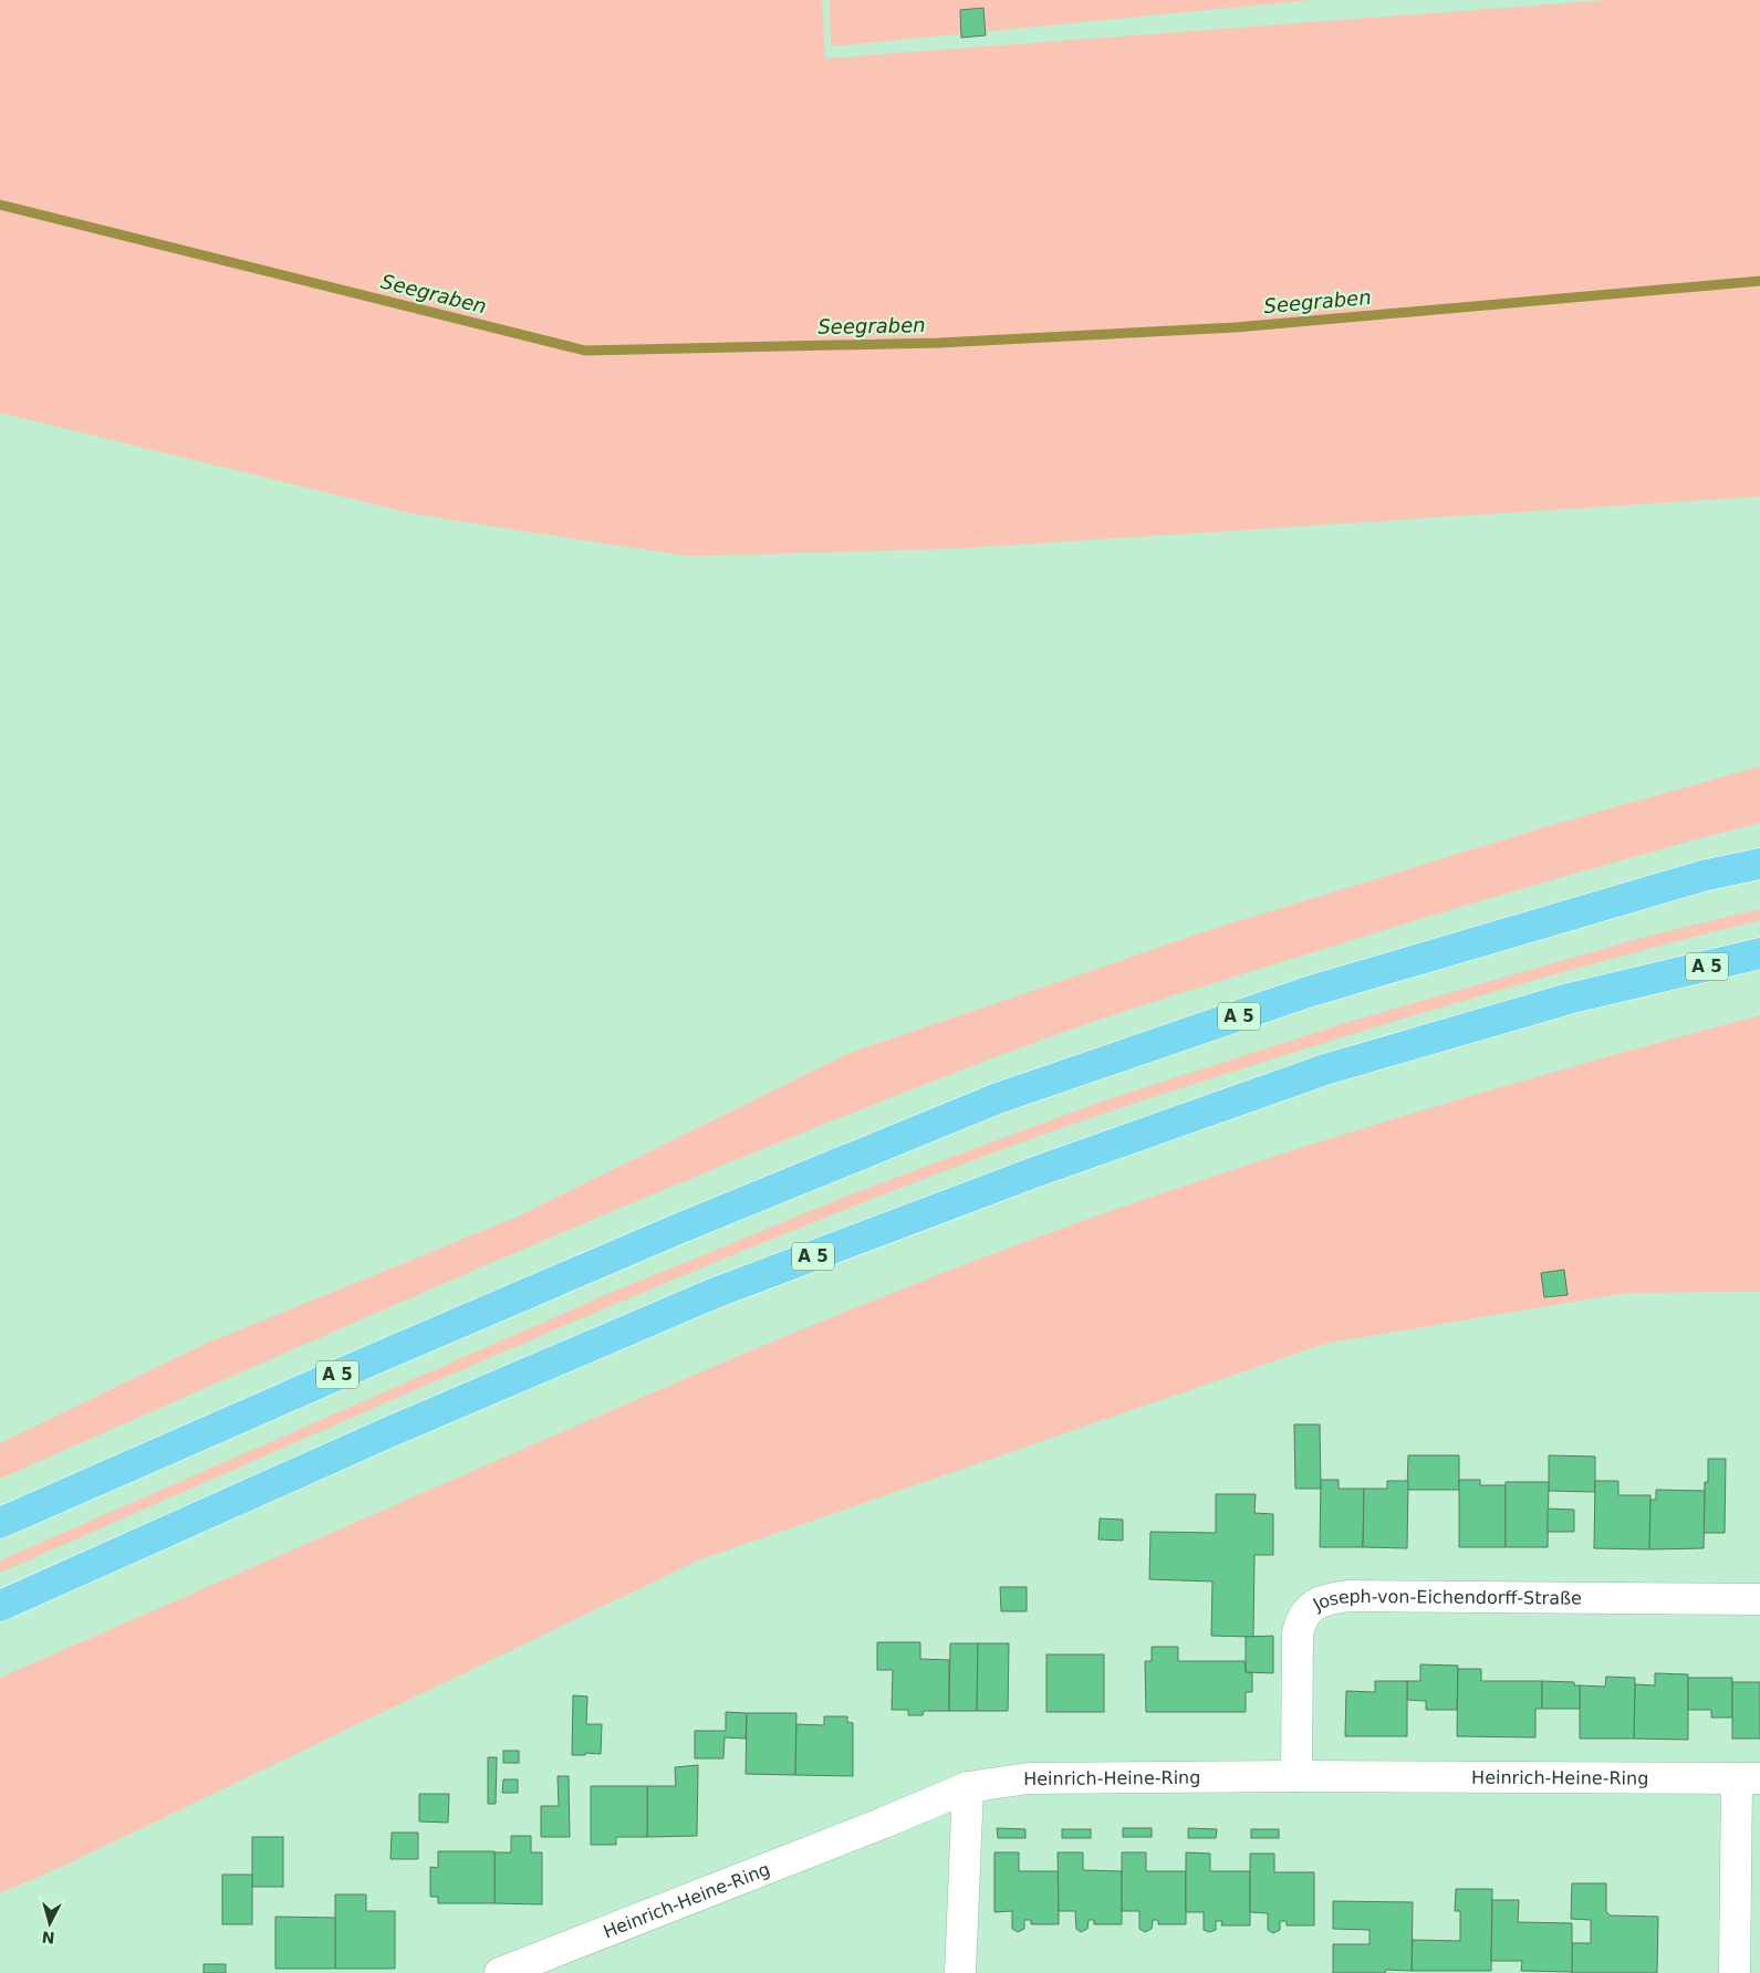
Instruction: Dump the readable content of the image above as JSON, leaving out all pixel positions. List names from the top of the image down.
{
  "streets": {
    "highway": ["A 5"],
    "street": ["Joseph-von-Eichendorff-Straße", "Heinrich-Heine-Ring"]
  },
  "crossings": [
    ["Joseph-von-Eichendorff-Straße", "Heinrich-Heine-Ring"]
  ],
  "water": ["Seegraben"],
  "north": "bottom"
}
